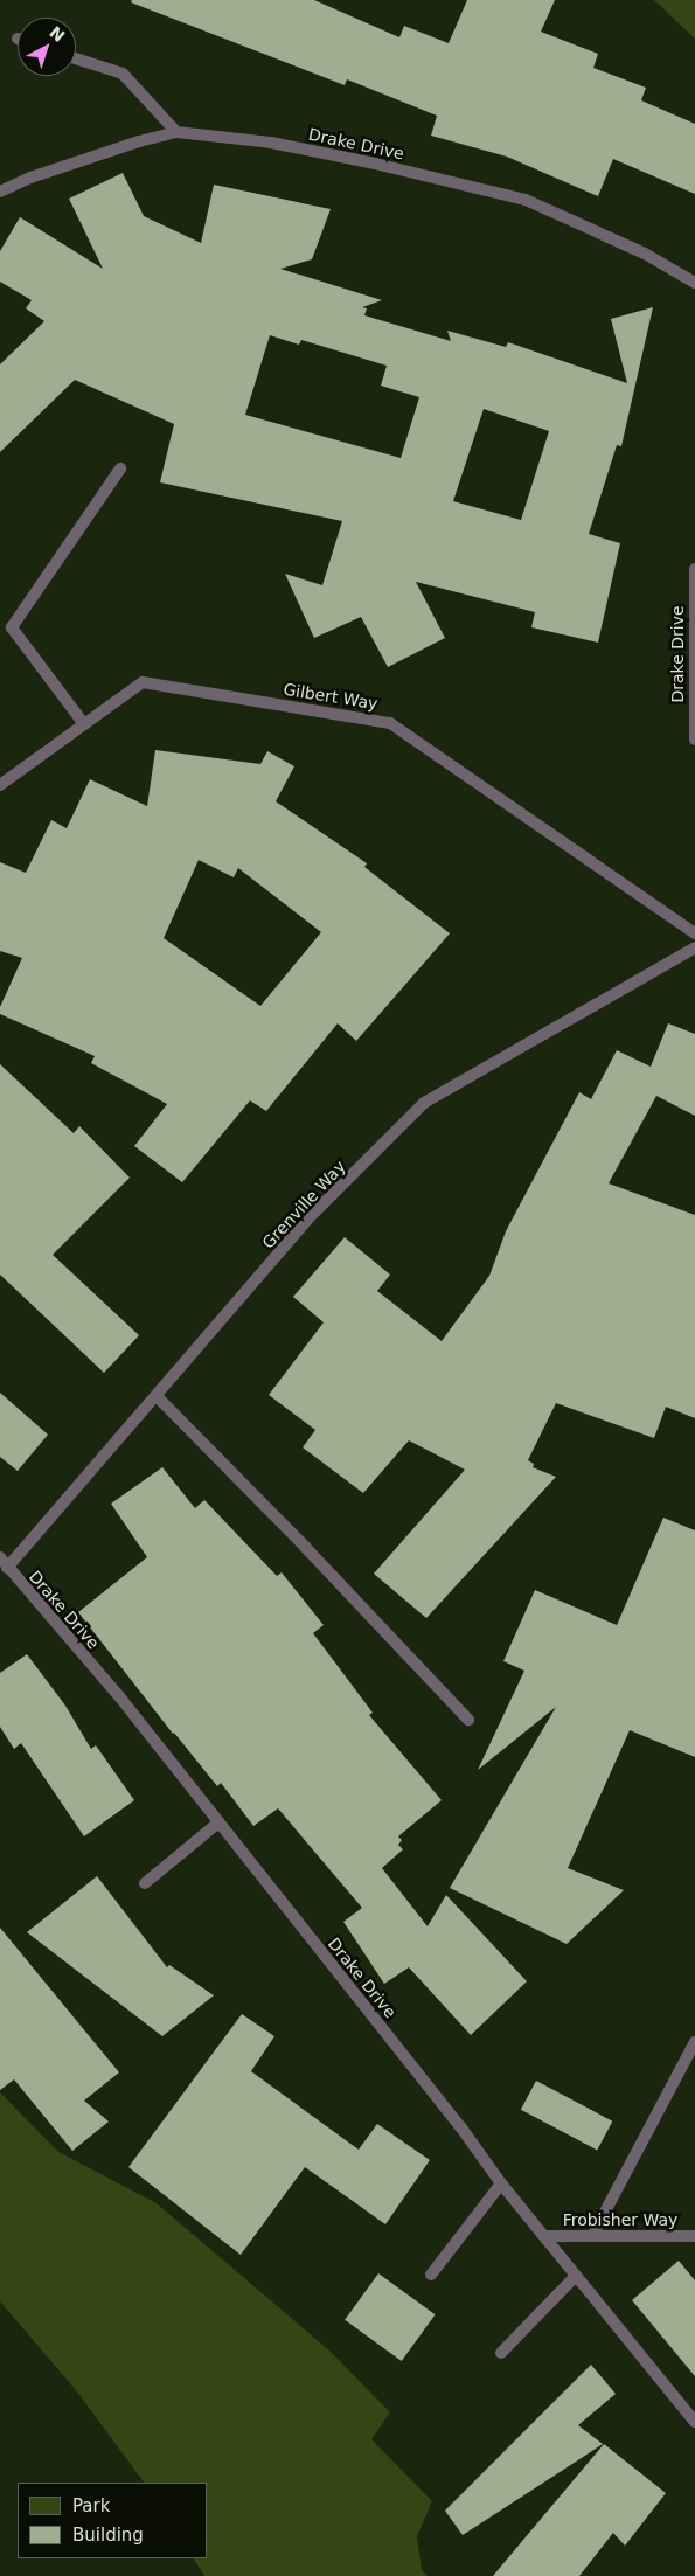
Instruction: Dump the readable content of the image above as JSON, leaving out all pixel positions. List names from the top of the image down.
{
  "streets": {
    "lane": [
      "Drake Drive",
      "Gilbert Way",
      "Grenville Way",
      "Frobisher Way"
    ]
  },
  "crossings": [
    ["Drake Drive", "Grenville Way"],
    ["Drake Drive", "Frobisher Way"]
  ],
  "legend": ["Park", "Building"],
  "north": "top right"
}
